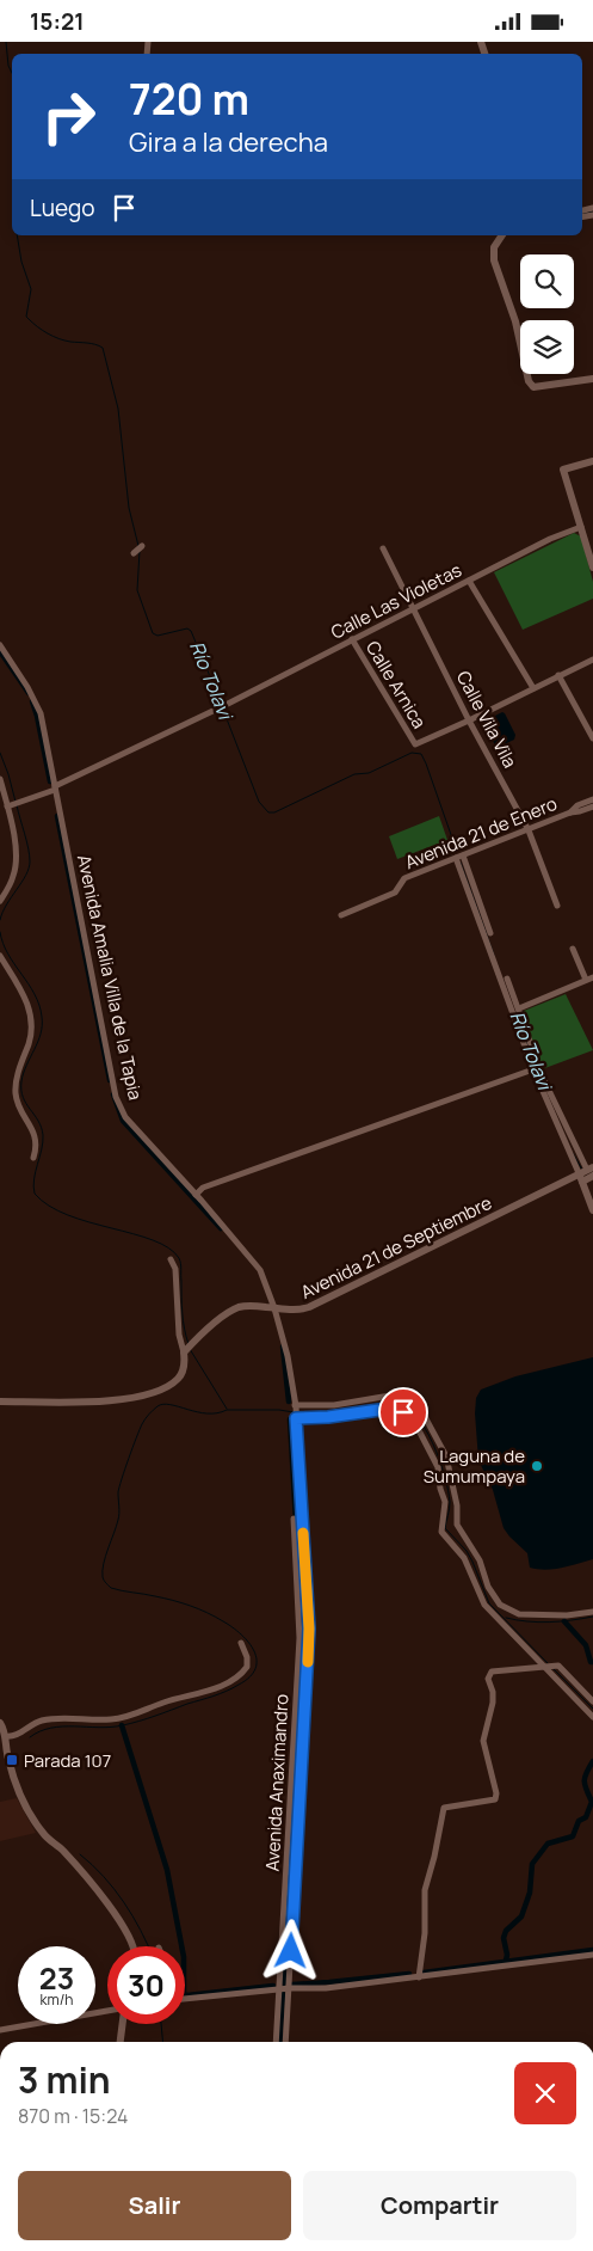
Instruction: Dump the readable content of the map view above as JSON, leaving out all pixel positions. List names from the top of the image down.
{
  "streets": {
    "street": [
      "Calle Las Violetas",
      "Calle Arnica",
      "Calle Vila Vila",
      "Avenida 21 de Enero",
      "Avenida Amalia Villa de la Tapia",
      "Avenida 21 de Septiembre",
      "Avenida Anaximandro"
    ]
  },
  "crossings": [
    ["Calle Las Violetas", "Calle Arnica"],
    ["Calle Las Violetas", "Calle Vila Vila"],
    ["Calle Las Violetas", "Avenida Amalia Villa de la Tapia"],
    ["Calle Arnica", "Calle Vila Vila"],
    ["Calle Vila Vila", "Avenida 21 de Enero"],
    ["Avenida Amalia Villa de la Tapia", "Avenida 21 de Septiembre"],
    ["Avenida Amalia Villa de la Tapia", "Avenida Anaximandro"]
  ],
  "water": ["Río Tolavi"],
  "places": {
    "other": ["Laguna de Sumumpaya"],
    "transit": ["Parada 107"]
  },
  "page": {
    "status": "15:21",
    "turn": ["720 m", "Gira a la derecha"],
    "then": "Luego",
    "speed": "23 km/h",
    "limit": "30",
    "heading": ["3 min", "870 m · 15:24"],
    "buttons": ["Salir", "Compartir"]
  }
}
